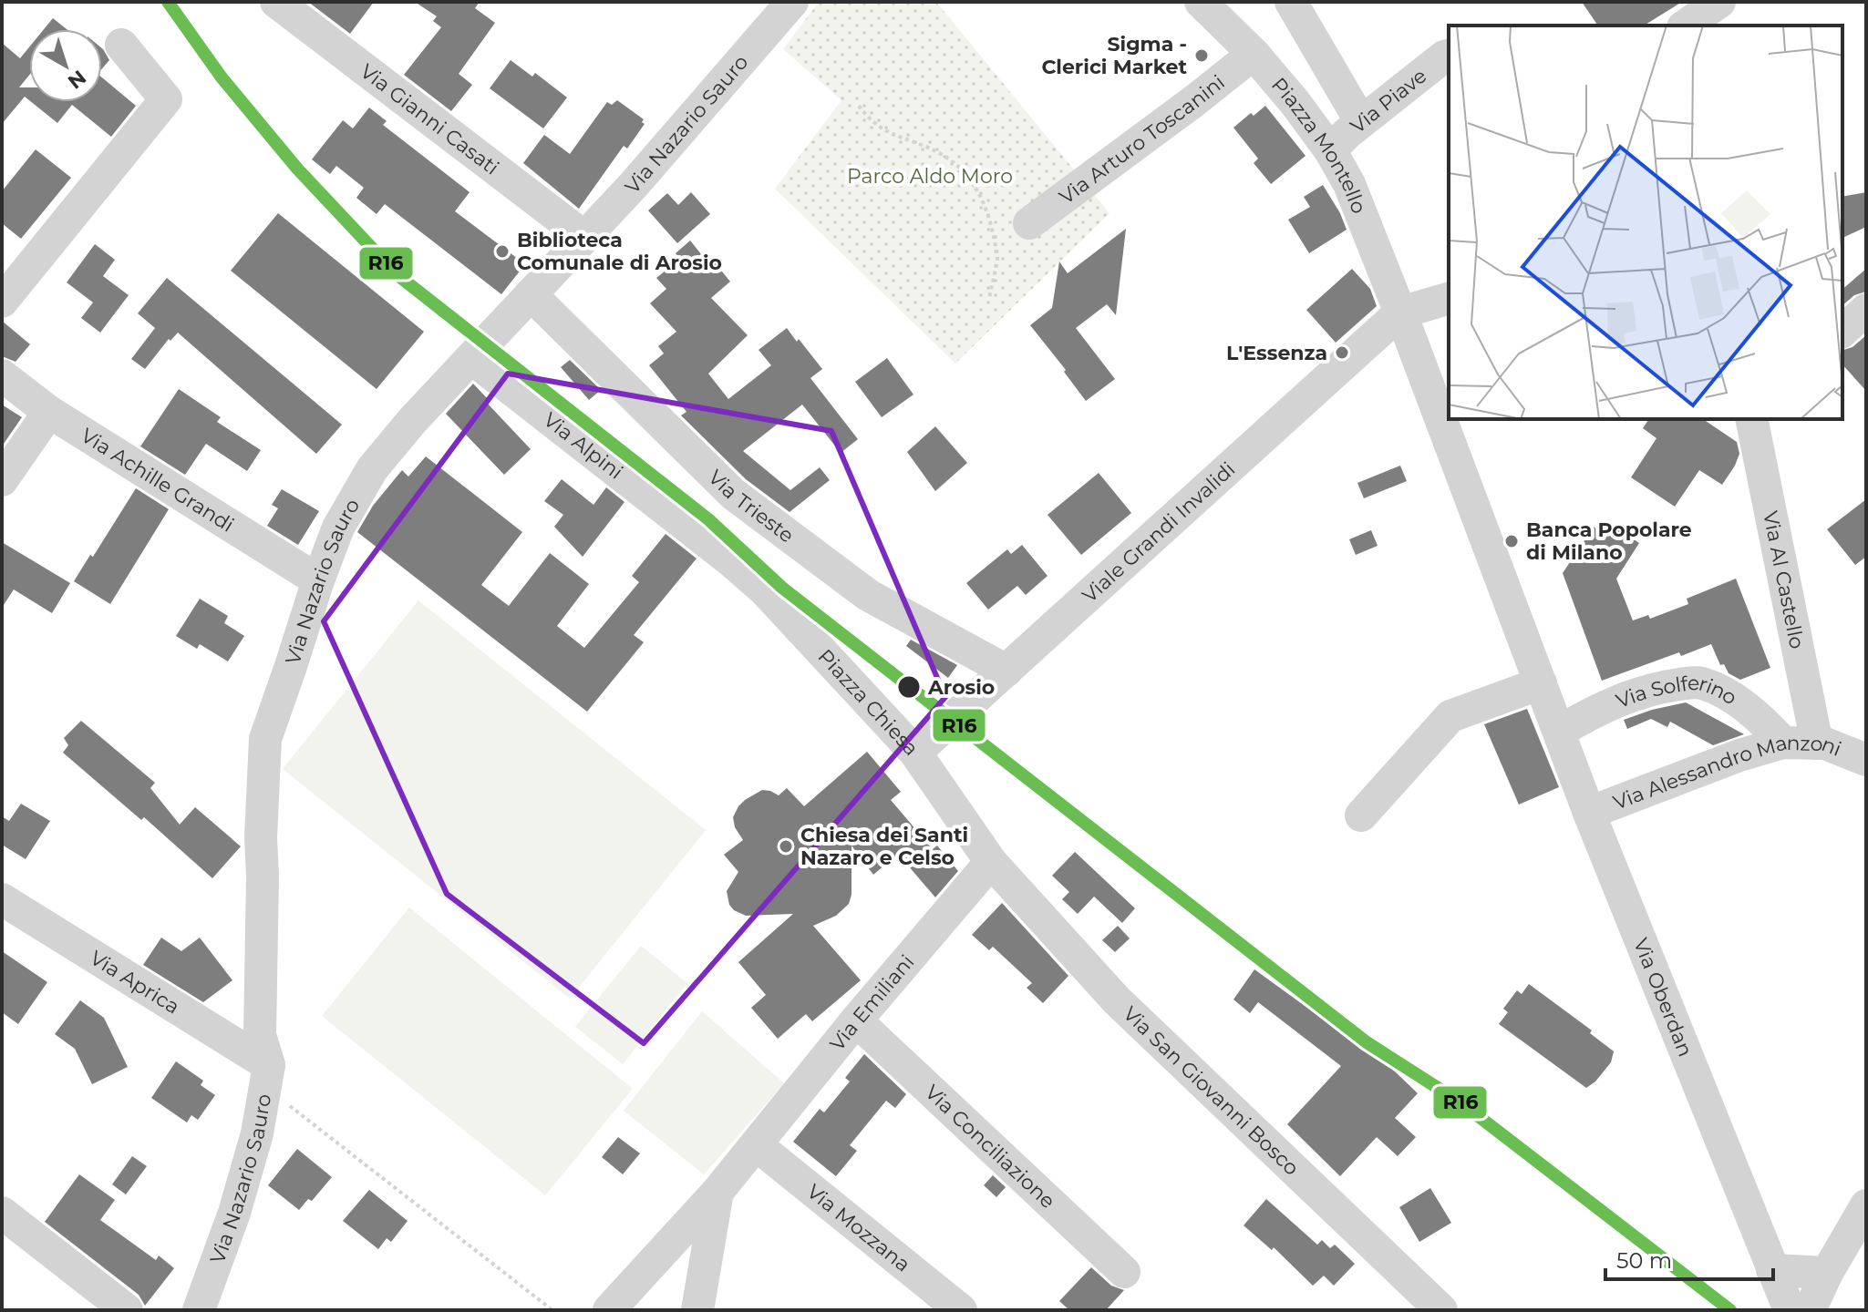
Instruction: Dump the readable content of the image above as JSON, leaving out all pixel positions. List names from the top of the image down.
{
  "streets": {
    "street": [
      "Via Piave",
      "Via Gianni Casati",
      "Via Nazario Sauro",
      "Via Arturo Toscanini",
      "Piazza Montello",
      "Via Alpini",
      "Via Achille Grandi",
      "Via Trieste",
      "Viale Grandi Invalidi",
      "Via Al Castello",
      "Piazza Chiesa",
      "Via Solferino",
      "Via Alessandro Manzoni",
      "Via Aprica",
      "Via Oberdan",
      "Via Emiliani",
      "Via San Giovanni Bosco",
      "Via Conciliazione",
      "Via Mozzana"
    ]
  },
  "crossings": [
    ["Via Piave", "Piazza Montello"],
    ["Via Gianni Casati", "Via Nazario Sauro"],
    ["Via Nazario Sauro", "Via Alpini"],
    ["Via Nazario Sauro", "Via Achille Grandi"],
    ["Via Nazario Sauro", "Via Trieste"],
    ["Via Nazario Sauro", "Via Aprica"],
    ["Via Arturo Toscanini", "Piazza Montello"],
    ["Piazza Montello", "Viale Grandi Invalidi"],
    ["Piazza Montello", "Via Oberdan"],
    ["Via Alpini", "Piazza Chiesa"],
    ["Via Trieste", "Viale Grandi Invalidi"],
    ["Viale Grandi Invalidi", "Piazza Chiesa"],
    ["Viale Grandi Invalidi", "Via Oberdan"],
    ["Via Al Castello", "Via Alessandro Manzoni"],
    ["Piazza Chiesa", "Via Emiliani"],
    ["Piazza Chiesa", "Via San Giovanni Bosco"],
    ["Via Solferino", "Via Alessandro Manzoni"],
    ["Via Solferino", "Via Oberdan"],
    ["Via Alessandro Manzoni", "Via Oberdan"],
    ["Via Emiliani", "Via San Giovanni Bosco"],
    ["Via Emiliani", "Via Conciliazione"],
    ["Via Emiliani", "Via Mozzana"]
  ],
  "parks": ["Parco Aldo Moro"],
  "places": [
    "Sigma - Clerici Market",
    "Biblioteca Comunale di Arosio",
    "L'Essenza",
    "Banca Popolare di Milano",
    "Arosio",
    "Chiesa dei Santi Nazaro e Celso"
  ],
  "lines": ["transit line R16"],
  "scale_bar": "50 m",
  "north": "bottom right"
}
